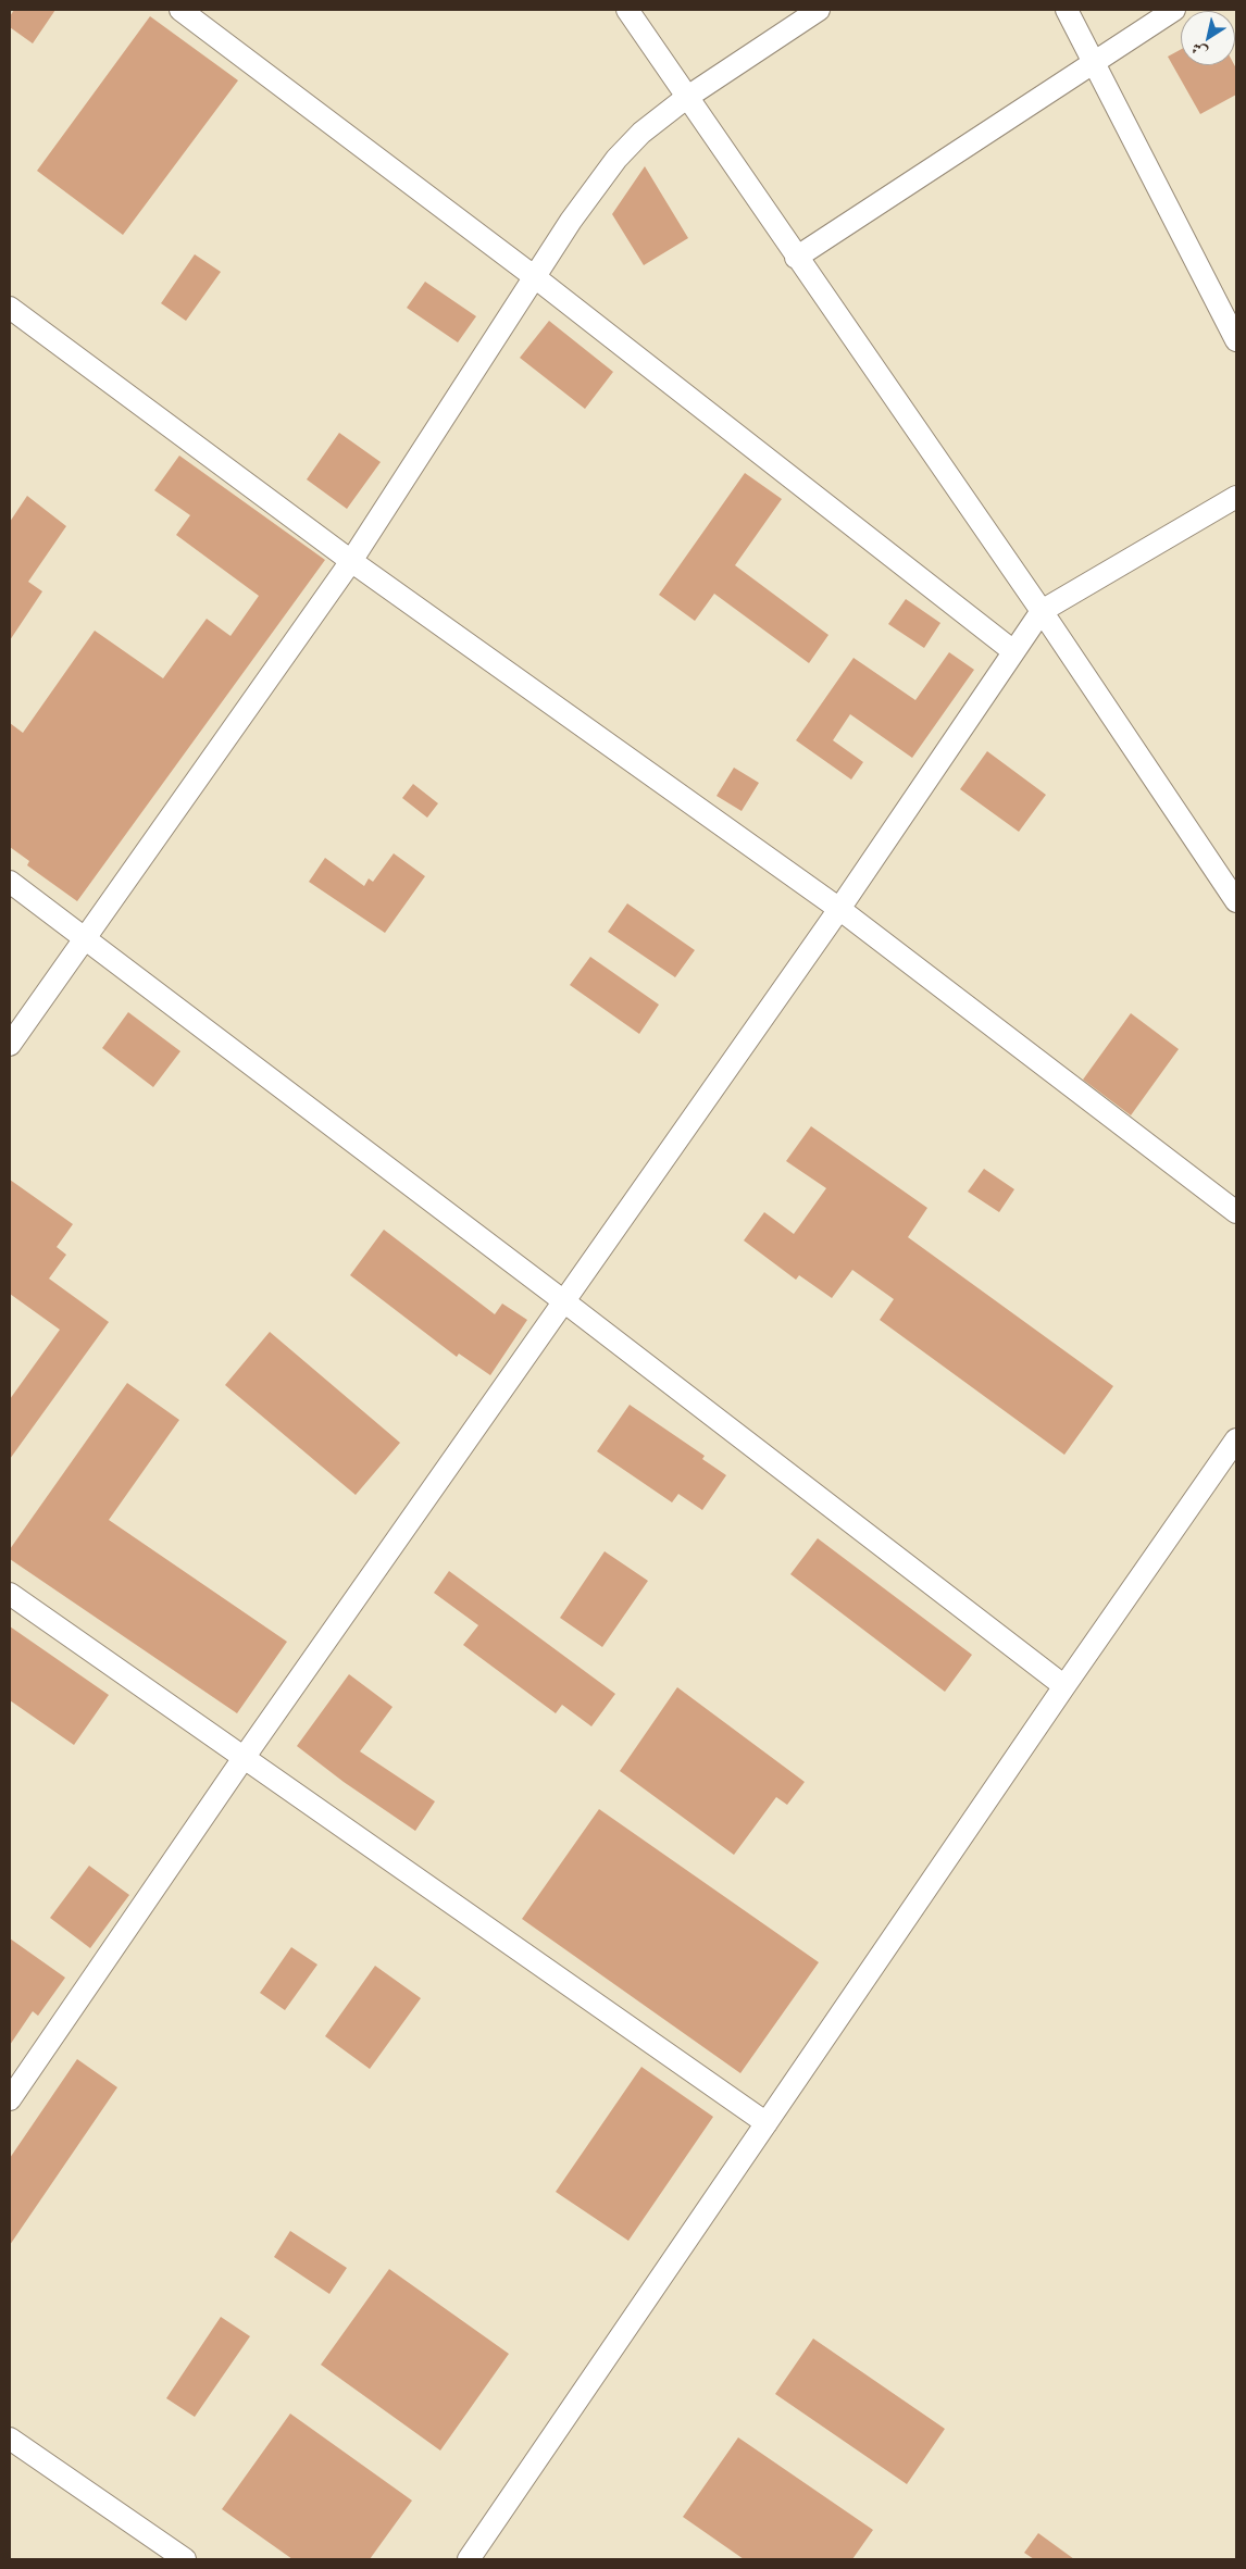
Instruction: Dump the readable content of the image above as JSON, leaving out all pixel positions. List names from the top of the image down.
{
  "north": "bottom left"
}
